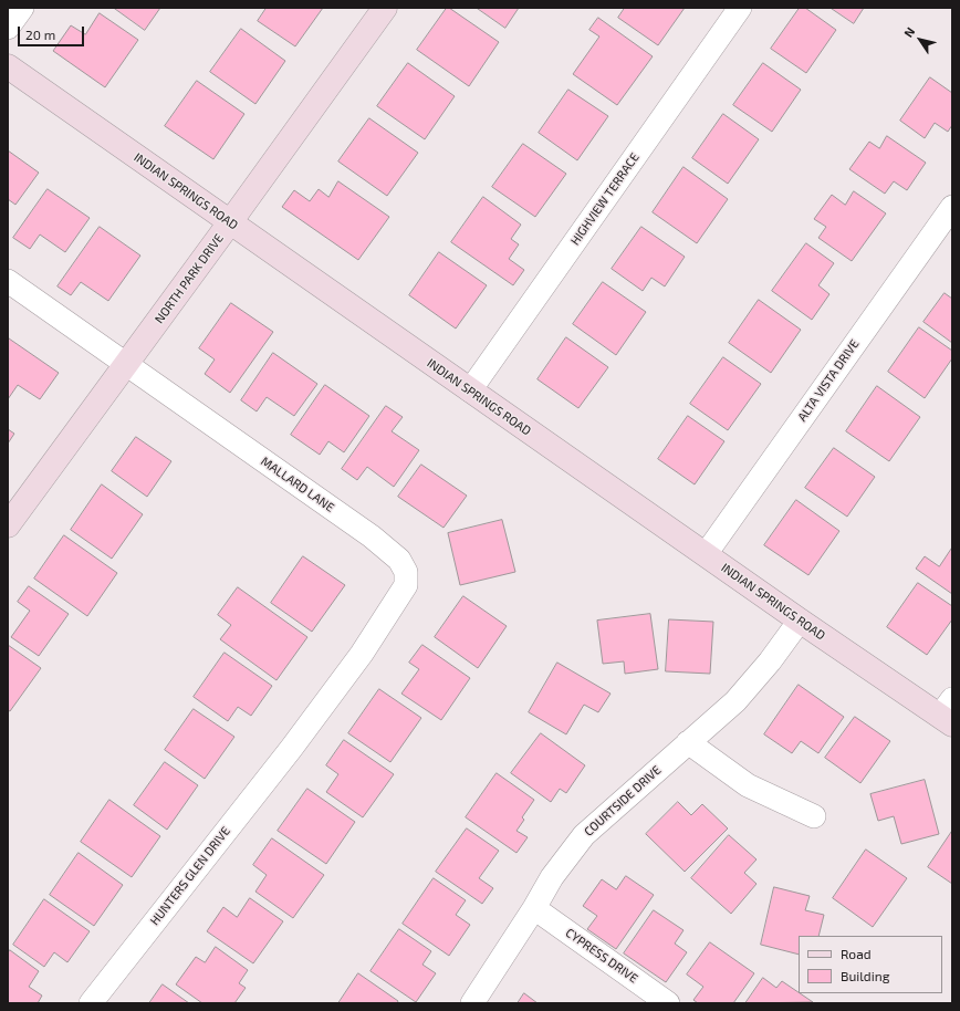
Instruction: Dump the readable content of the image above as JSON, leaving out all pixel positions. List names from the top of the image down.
{
  "streets": {
    "street": [
      "INDIAN SPRINGS ROAD",
      "HIGHVIEW TERRACE",
      "NORTH PARK DRIVE",
      "ALTA VISTA DRIVE",
      "MALLARD LANE",
      "COURTSIDE DRIVE",
      "HUNTERS GLEN DRIVE",
      "CYPRESS DRIVE"
    ]
  },
  "crossings": [
    ["INDIAN SPRINGS ROAD", "HIGHVIEW TERRACE"],
    ["INDIAN SPRINGS ROAD", "NORTH PARK DRIVE"],
    ["INDIAN SPRINGS ROAD", "ALTA VISTA DRIVE"],
    ["INDIAN SPRINGS ROAD", "COURTSIDE DRIVE"],
    ["NORTH PARK DRIVE", "MALLARD LANE"],
    ["MALLARD LANE", "HUNTERS GLEN DRIVE"],
    ["COURTSIDE DRIVE", "CYPRESS DRIVE"]
  ],
  "legend": ["Road", "Building"],
  "scale_bar": "20 m",
  "north": "top left"
}
